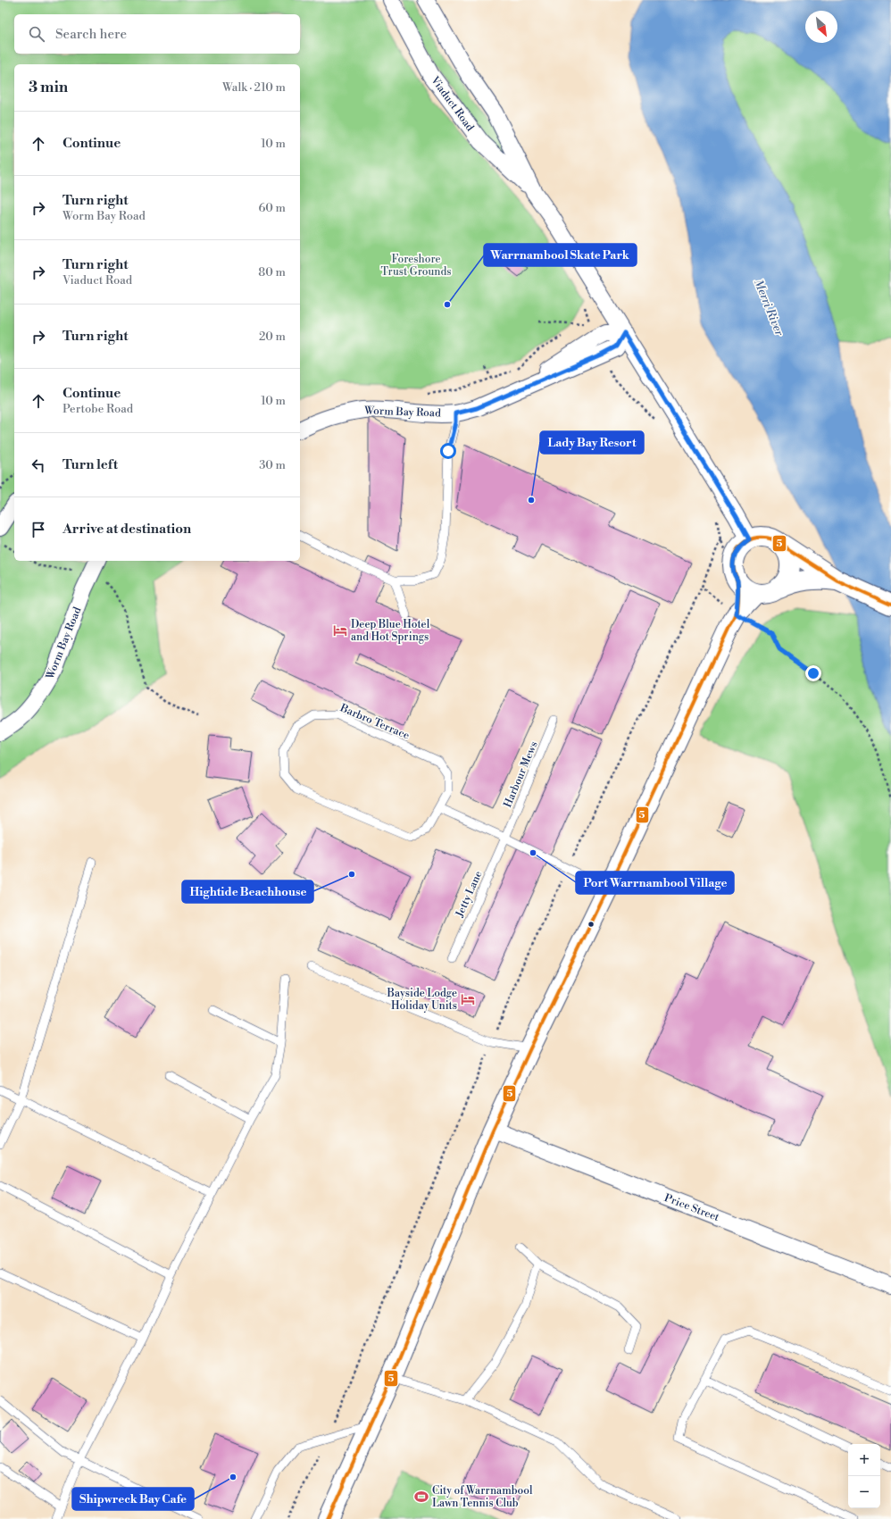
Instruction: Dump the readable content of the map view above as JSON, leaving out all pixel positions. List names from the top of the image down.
{
  "streets": {
    "street": ["Viaduct Road", "Worm Bay Road", "Price Street"],
    "lane": ["Barbro Terrace", "Harbour Mews", "Jetty Lane"]
  },
  "crossings": [
    ["Viaduct Road", "Worm Bay Road"],
    ["Harbour Mews", "Jetty Lane"]
  ],
  "water": ["Merri River"],
  "parks": ["Foreshore Trust Grounds"],
  "places": {
    "other": [
      "Warrnambool Skate Park",
      "Lady Bay Resort",
      "Port Warrnambool Village",
      "Hightide Beachhouse",
      "Shipwreck Bay Cafe"
    ],
    "hotel": ["Deep Blue Hotel and Hot Springs", "Bayside Lodge Holiday Units"],
    "sports": ["City of Warrnambool Lawn Tennis Club"]
  },
  "lines": ["transit line 5"],
  "north": "bottom right",
  "page": {
    "search": "Search here",
    "heading": ["3 min", "Walk · 210 m"],
    "list": [
      ["Continue", "10 m"],
      ["Turn right", "Worm Bay Road", "60 m"],
      ["Turn right", "Viaduct Road", "80 m"],
      ["Turn right", "20 m"],
      ["Continue", "Pertobe Road", "10 m"],
      ["Turn left", "30 m"],
      "Arrive at destination"
    ],
    "map_buttons": ["+", "−"]
  }
}
